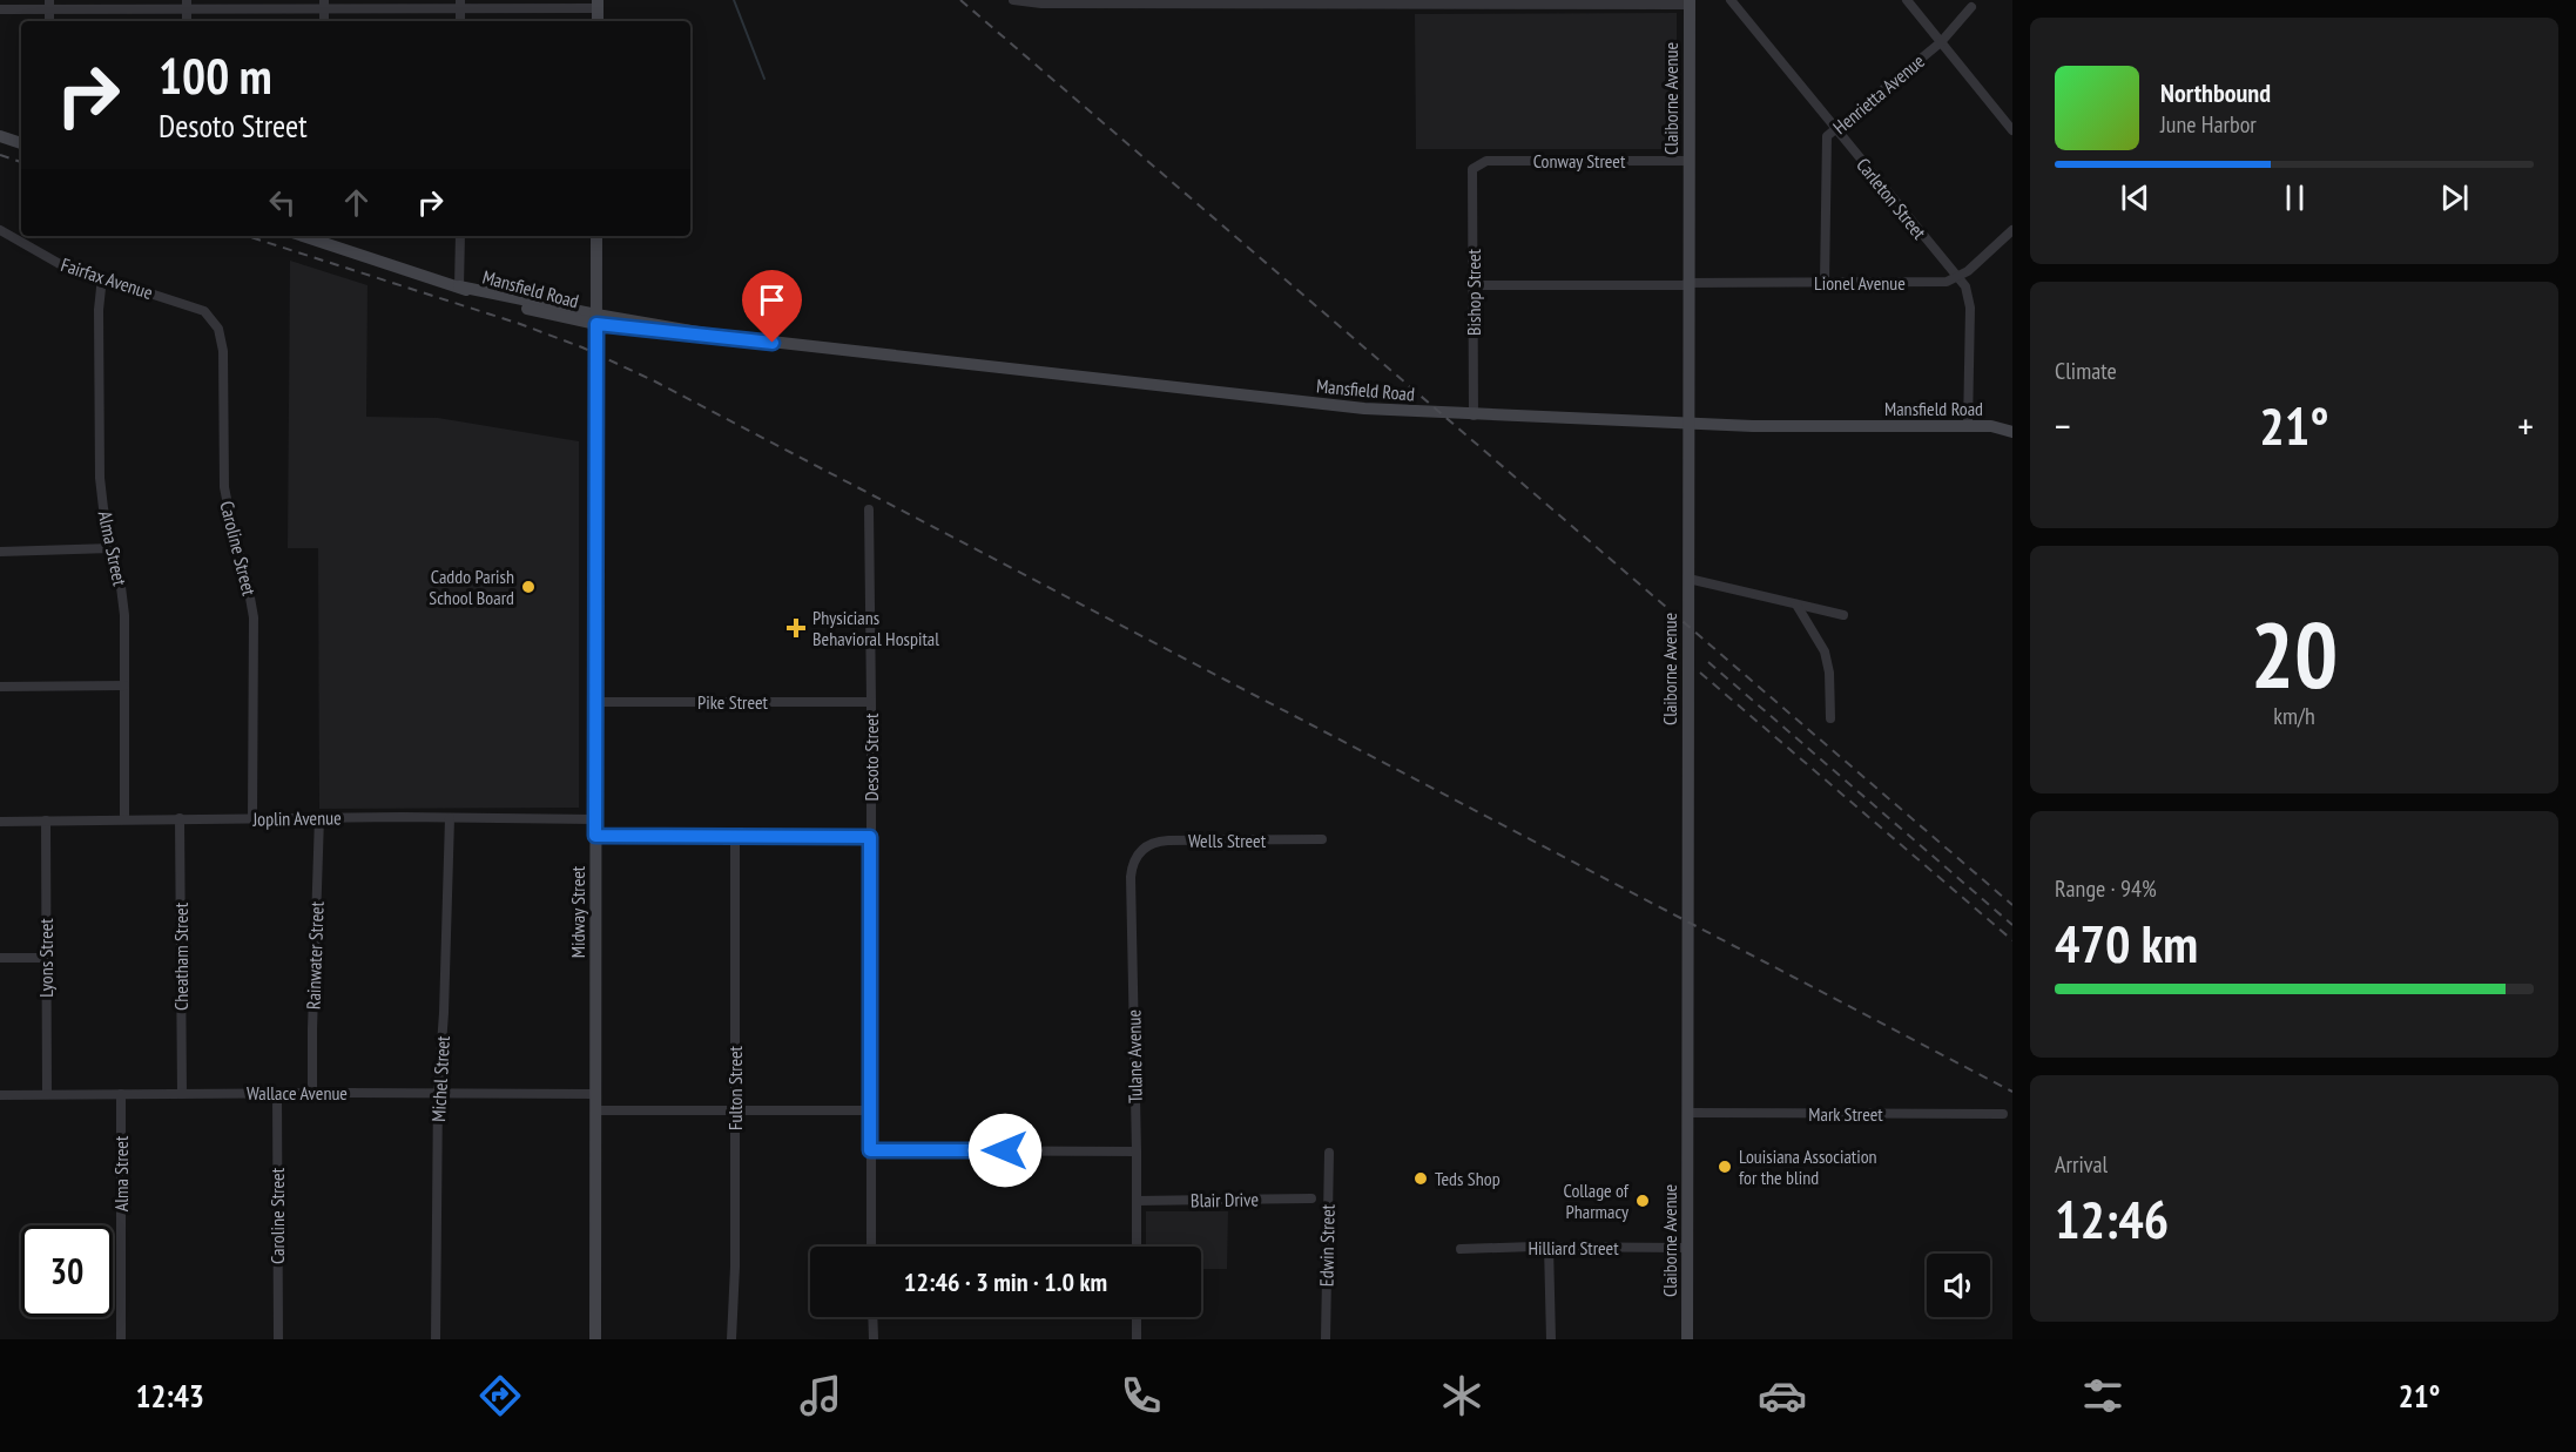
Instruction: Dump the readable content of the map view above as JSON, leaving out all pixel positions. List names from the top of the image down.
{
  "streets": {
    "street": [
      "Henrietta Avenue",
      "Claiborne Avenue",
      "Conway Street",
      "Carleton Street",
      "Fairfax Avenue",
      "Lionel Avenue",
      "Mansfield Road",
      "Bishop Street",
      "Alma Street",
      "Caroline Street",
      "Pike Street",
      "Desoto Street",
      "Joplin Avenue",
      "Wells Street",
      "Midway Street",
      "Rainwater Street",
      "Cheatham Street",
      "Lyons Street",
      "Tulane Avenue",
      "Michel Street",
      "Fulton Street",
      "Wallace Avenue",
      "Mark Street",
      "Blair Drive",
      "Edwin Street",
      "Hilliard Street"
    ]
  },
  "crossings": [
    ["Henrietta Avenue", "Carleton Street"],
    ["Henrietta Avenue", "Lionel Avenue"],
    ["Claiborne Avenue", "Conway Street"],
    ["Claiborne Avenue", "Lionel Avenue"],
    ["Claiborne Avenue", "Mansfield Road"],
    ["Claiborne Avenue", "Mark Street"],
    ["Claiborne Avenue", "Hilliard Street"],
    ["Conway Street", "Bishop Street"],
    ["Carleton Street", "Lionel Avenue"],
    ["Carleton Street", "Mansfield Road"],
    ["Fairfax Avenue", "Alma Street"],
    ["Fairfax Avenue", "Caroline Street"],
    ["Lionel Avenue", "Bishop Street"],
    ["Mansfield Road", "Bishop Street"],
    ["Mansfield Road", "Midway Street"],
    ["Alma Street", "Joplin Avenue"],
    ["Alma Street", "Wallace Avenue"],
    ["Caroline Street", "Joplin Avenue"],
    ["Caroline Street", "Wallace Avenue"],
    ["Pike Street", "Desoto Street"],
    ["Pike Street", "Midway Street"],
    ["Joplin Avenue", "Midway Street"],
    ["Joplin Avenue", "Rainwater Street"],
    ["Joplin Avenue", "Cheatham Street"],
    ["Joplin Avenue", "Lyons Street"],
    ["Joplin Avenue", "Michel Street"],
    ["Wells Street", "Tulane Avenue"],
    ["Midway Street", "Wallace Avenue"],
    ["Rainwater Street", "Wallace Avenue"],
    ["Cheatham Street", "Wallace Avenue"],
    ["Lyons Street", "Wallace Avenue"],
    ["Tulane Avenue", "Blair Drive"],
    ["Michel Street", "Wallace Avenue"]
  ],
  "places": {
    "other": [
      "Caddo Parish School Board",
      "Louisiana Association for the blind",
      "Teds Shop",
      "Collage of Pharmacy"
    ],
    "health": ["Physicians Behavioral Hospital"]
  },
  "page": {
    "turn": ["100 m", "Desoto Street"],
    "song": ["Northbound", "June Harbor"],
    "tile": [
      "Climate",
      ["20", "km/h"],
      ["Range · 94%", "470 km"],
      ["Arrival", "12:46"]
    ],
    "heat": ["−", "21°", "+"],
    "limit": "30",
    "trip": "12:46 · 3 min · 1.0 km",
    "tabs": ["12:43", "21°"]
  }
}
